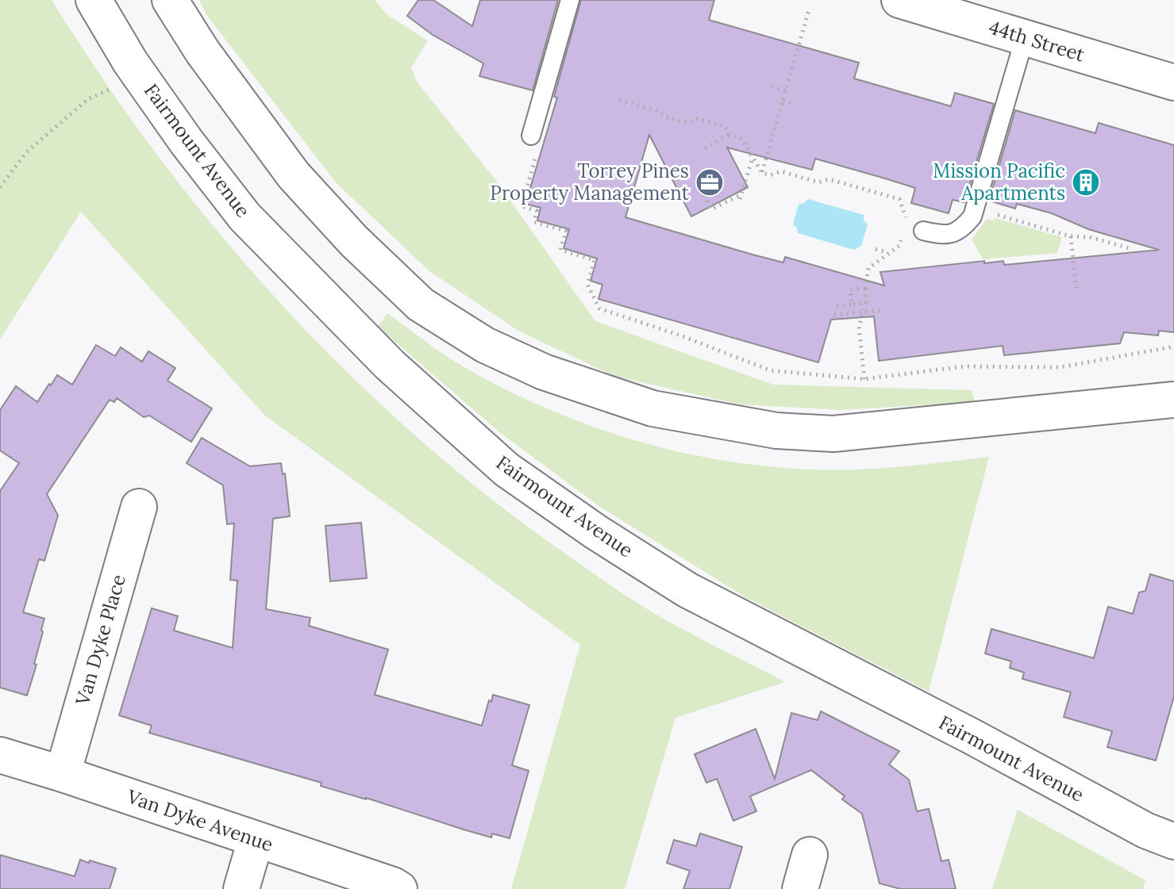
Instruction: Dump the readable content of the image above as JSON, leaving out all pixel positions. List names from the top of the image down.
{
  "streets": {
    "main road": [
      "44th Street",
      "Fairmount Avenue",
      "Van Dyke Place",
      "Van Dyke Avenue"
    ]
  },
  "crossings": [
    ["Van Dyke Place", "Van Dyke Avenue"]
  ],
  "places": {
    "office": ["Torrey Pines Property Management"],
    "building": ["Mission Pacific Apartments"]
  }
}
